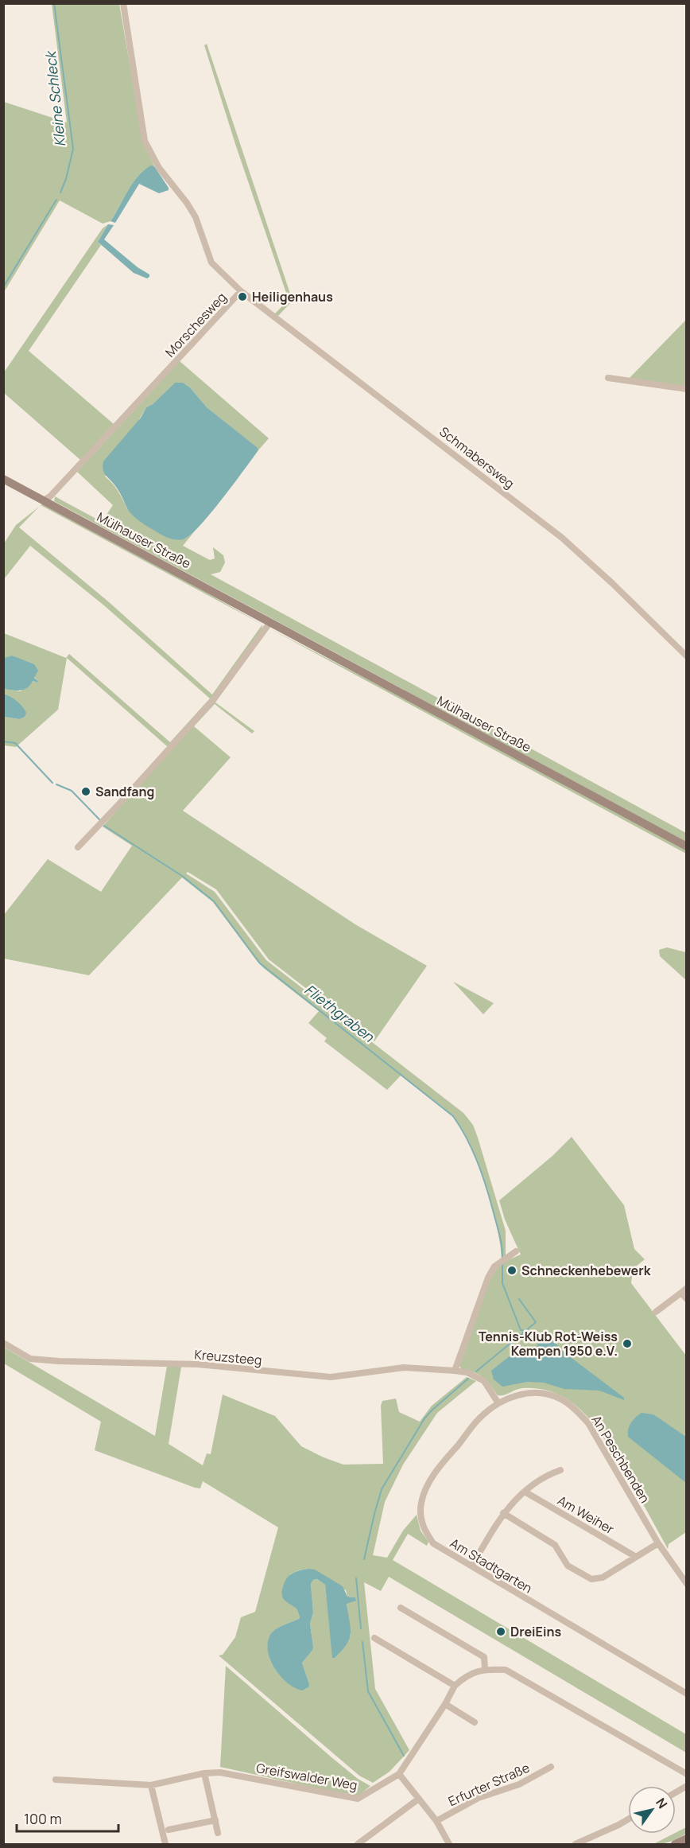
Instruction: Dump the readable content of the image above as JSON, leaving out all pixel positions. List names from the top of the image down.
{
  "streets": {
    "street": [
      "Morschesweg",
      "Schmabersweg",
      "Mülhauser Straße",
      "Kreuzsteeg",
      "An Peschbenden",
      "Am Weiher",
      "Am Stadtgarten",
      "Greifswalder Weg",
      "Erfurter Straße"
    ]
  },
  "crossings": [
    ["Morschesweg", "Schmabersweg"],
    ["Morschesweg", "Mülhauser Straße"],
    ["Kreuzsteeg", "An Peschbenden"],
    ["Kreuzsteeg", "Am Stadtgarten"],
    ["An Peschbenden", "Am Stadtgarten"]
  ],
  "water": ["Kleine Schleck", "Fliethgraben"],
  "places": [
    "Heiligenhaus",
    "Sandfang",
    "Schneckenhebewerk",
    "Tennis-Klub Rot-Weiss Kempen 1950 e.V.",
    "DreiEins"
  ],
  "scale_bar": "100 m",
  "north": "top right"
}
